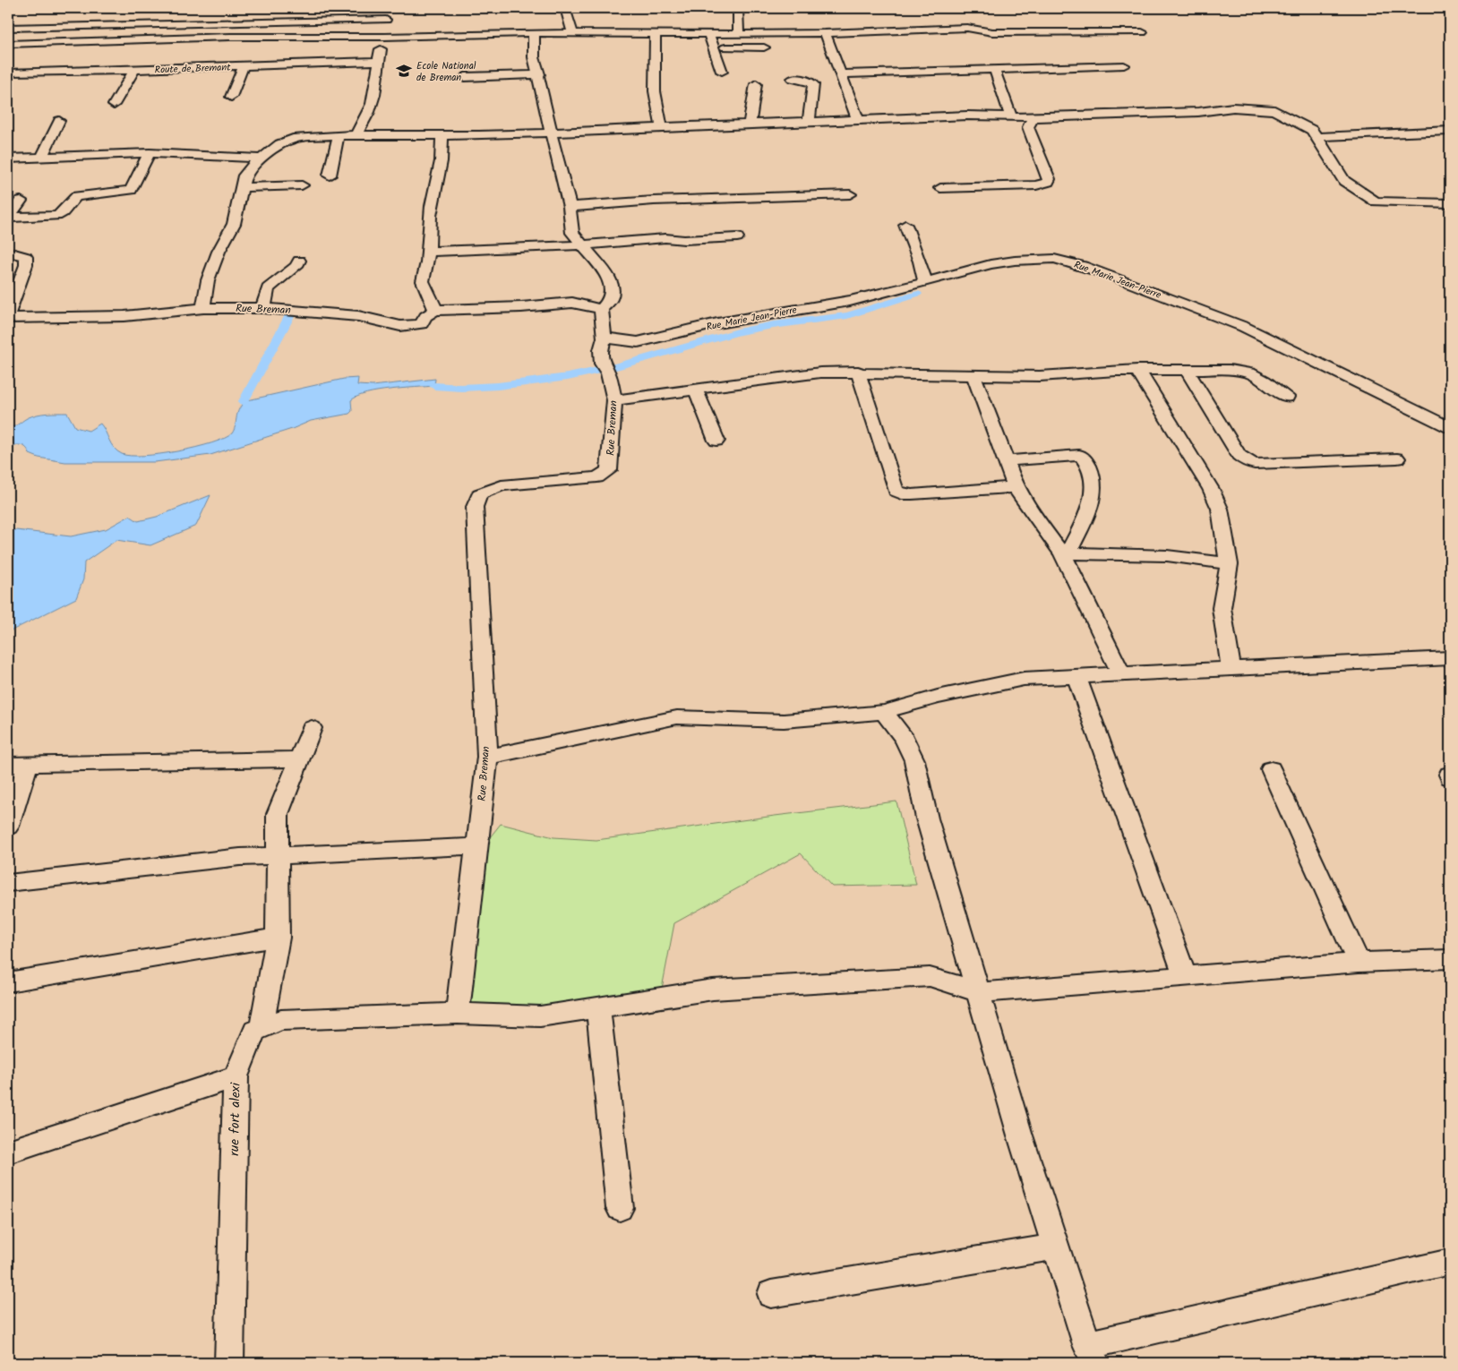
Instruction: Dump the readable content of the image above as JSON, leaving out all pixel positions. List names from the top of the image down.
{
  "streets": {
    "street": [
      "Route de Bremant",
      "Rue Marie Jean-Pierre",
      "Rue Breman",
      "rue fort alexi"
    ]
  },
  "crossings": [
    ["Rue Marie Jean-Pierre", "Rue Breman"]
  ],
  "places": {
    "school or university": ["Ecole National de Breman"]
  }
}
